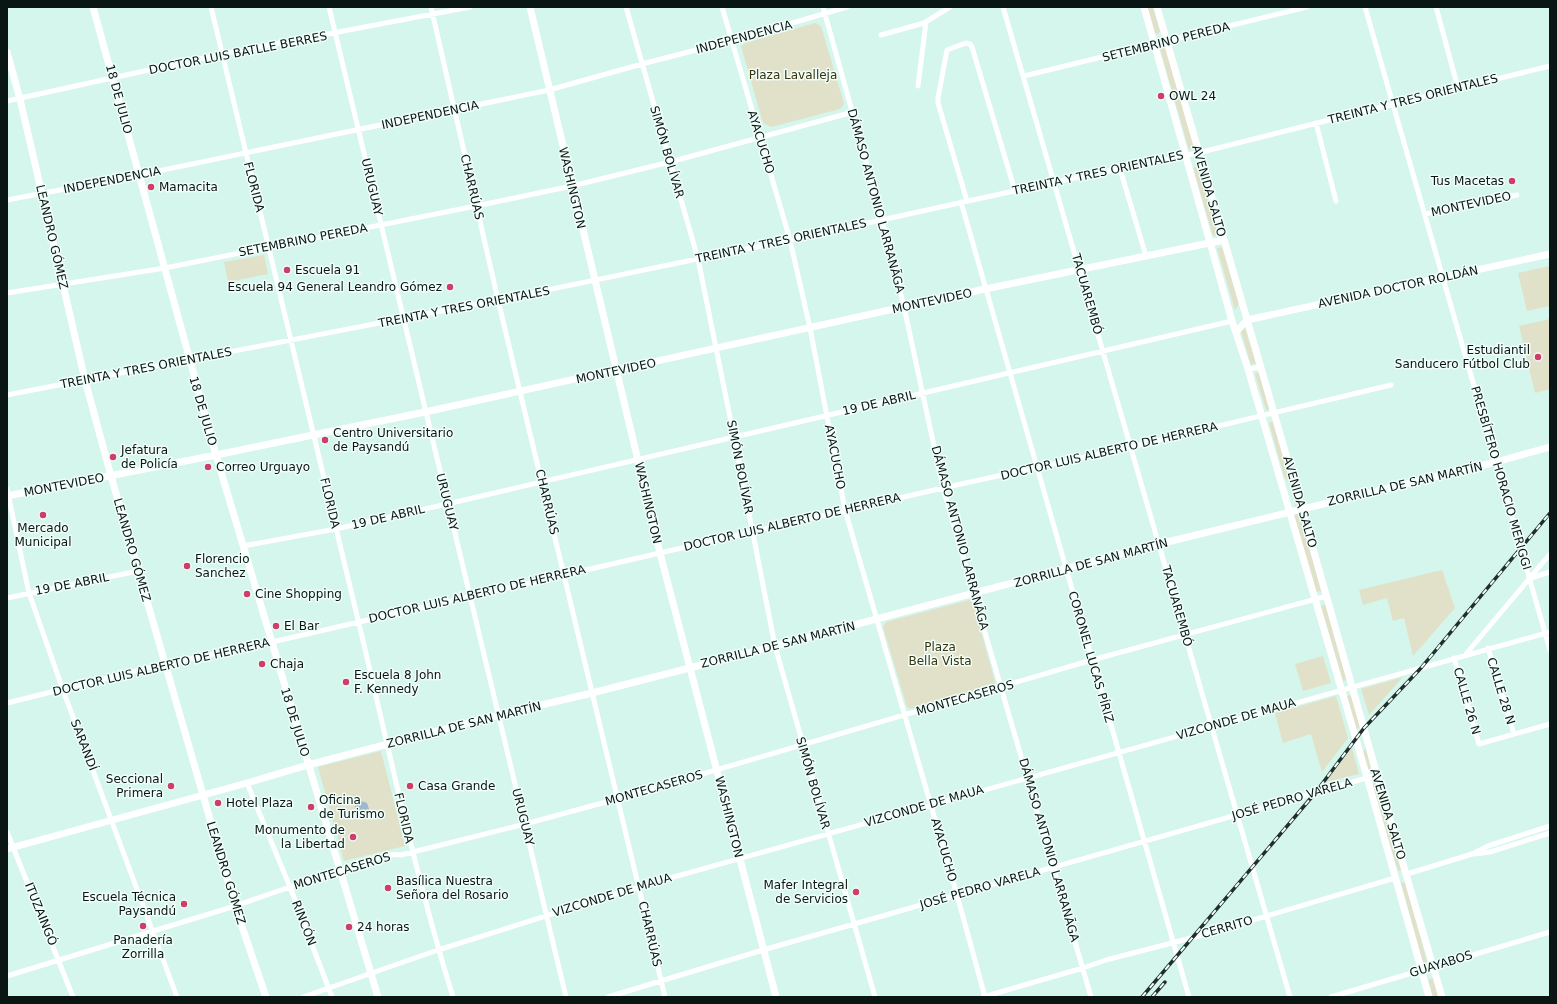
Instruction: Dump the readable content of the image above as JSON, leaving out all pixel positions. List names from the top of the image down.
{
  "streets": {
    "street": [
      "INDEPENDENCIA",
      "SETEMBRINO PEREDA",
      "DOCTOR LUIS BATLLE BERRES",
      "18 DE JULIO",
      "TREINTA Y TRES ORIENTALES",
      "AYACUCHO",
      "SIMÓN BOLÍVAR",
      "FLORIDA",
      "URUGUAY",
      "CHARRÚAS",
      "WASHINGTON",
      "AVENIDA SALTO",
      "DÁMASO ANTONIO LARRANÃGA",
      "MONTEVIDEO",
      "LEANDRO GÓMEZ",
      "AVENIDA DOCTOR ROLDÁN",
      "TACUAREMBÓ",
      "19 DE ABRIL",
      "DOCTOR LUIS ALBERTO DE HERRERA",
      "PRESBÍTERO HORACIO MERIGGI",
      "ZORRILLA DE SAN MARTÍN",
      "CORONEL LUCAS PÍRIZ",
      "CALLE 28 N",
      "MONTECASEROS",
      "CALLE 26 N",
      "VIZCONDE DE MAUA",
      "SARANDÍ",
      "JOSÉ PEDRO VARELA",
      "ITUZAINGÓ",
      "RINCÓN",
      "CERRITO",
      "GUAYABOS"
    ]
  },
  "crossings": [
    ["INDEPENDENCIA", "18 DE JULIO"],
    ["INDEPENDENCIA", "AYACUCHO"],
    ["INDEPENDENCIA", "SIMÓN BOLÍVAR"],
    ["INDEPENDENCIA", "FLORIDA"],
    ["INDEPENDENCIA", "URUGUAY"],
    ["INDEPENDENCIA", "CHARRÚAS"],
    ["INDEPENDENCIA", "WASHINGTON"],
    ["INDEPENDENCIA", "DÁMASO ANTONIO LARRANÃGA"],
    ["INDEPENDENCIA", "LEANDRO GÓMEZ"],
    ["SETEMBRINO PEREDA", "18 DE JULIO"],
    ["SETEMBRINO PEREDA", "AYACUCHO"],
    ["SETEMBRINO PEREDA", "SIMÓN BOLÍVAR"],
    ["SETEMBRINO PEREDA", "FLORIDA"],
    ["SETEMBRINO PEREDA", "URUGUAY"],
    ["SETEMBRINO PEREDA", "CHARRÚAS"],
    ["SETEMBRINO PEREDA", "WASHINGTON"],
    ["SETEMBRINO PEREDA", "AVENIDA SALTO"],
    ["SETEMBRINO PEREDA", "DÁMASO ANTONIO LARRANÃGA"],
    ["SETEMBRINO PEREDA", "LEANDRO GÓMEZ"],
    ["SETEMBRINO PEREDA", "TACUAREMBÓ"],
    ["DOCTOR LUIS BATLLE BERRES", "18 DE JULIO"],
    ["DOCTOR LUIS BATLLE BERRES", "FLORIDA"],
    ["DOCTOR LUIS BATLLE BERRES", "URUGUAY"],
    ["DOCTOR LUIS BATLLE BERRES", "CHARRÚAS"],
    ["DOCTOR LUIS BATLLE BERRES", "LEANDRO GÓMEZ"],
    ["18 DE JULIO", "TREINTA Y TRES ORIENTALES"],
    ["18 DE JULIO", "MONTEVIDEO"],
    ["18 DE JULIO", "19 DE ABRIL"],
    ["18 DE JULIO", "DOCTOR LUIS ALBERTO DE HERRERA"],
    ["18 DE JULIO", "ZORRILLA DE SAN MARTÍN"],
    ["18 DE JULIO", "MONTECASEROS"],
    ["18 DE JULIO", "VIZCONDE DE MAUA"],
    ["TREINTA Y TRES ORIENTALES", "AYACUCHO"],
    ["TREINTA Y TRES ORIENTALES", "SIMÓN BOLÍVAR"],
    ["TREINTA Y TRES ORIENTALES", "FLORIDA"],
    ["TREINTA Y TRES ORIENTALES", "URUGUAY"],
    ["TREINTA Y TRES ORIENTALES", "CHARRÚAS"],
    ["TREINTA Y TRES ORIENTALES", "WASHINGTON"],
    ["TREINTA Y TRES ORIENTALES", "AVENIDA SALTO"],
    ["TREINTA Y TRES ORIENTALES", "DÁMASO ANTONIO LARRANÃGA"],
    ["TREINTA Y TRES ORIENTALES", "LEANDRO GÓMEZ"],
    ["TREINTA Y TRES ORIENTALES", "TACUAREMBÓ"],
    ["TREINTA Y TRES ORIENTALES", "PRESBÍTERO HORACIO MERIGGI"],
    ["TREINTA Y TRES ORIENTALES", "CORONEL LUCAS PÍRIZ"],
    ["AYACUCHO", "MONTEVIDEO"],
    ["AYACUCHO", "19 DE ABRIL"],
    ["AYACUCHO", "DOCTOR LUIS ALBERTO DE HERRERA"],
    ["AYACUCHO", "ZORRILLA DE SAN MARTÍN"],
    ["AYACUCHO", "MONTECASEROS"],
    ["AYACUCHO", "VIZCONDE DE MAUA"],
    ["AYACUCHO", "JOSÉ PEDRO VARELA"],
    ["AYACUCHO", "CERRITO"],
    ["SIMÓN BOLÍVAR", "MONTEVIDEO"],
    ["SIMÓN BOLÍVAR", "19 DE ABRIL"],
    ["SIMÓN BOLÍVAR", "DOCTOR LUIS ALBERTO DE HERRERA"],
    ["SIMÓN BOLÍVAR", "ZORRILLA DE SAN MARTÍN"],
    ["SIMÓN BOLÍVAR", "MONTECASEROS"],
    ["SIMÓN BOLÍVAR", "VIZCONDE DE MAUA"],
    ["SIMÓN BOLÍVAR", "JOSÉ PEDRO VARELA"],
    ["FLORIDA", "MONTEVIDEO"],
    ["FLORIDA", "19 DE ABRIL"],
    ["FLORIDA", "DOCTOR LUIS ALBERTO DE HERRERA"],
    ["FLORIDA", "ZORRILLA DE SAN MARTÍN"],
    ["FLORIDA", "MONTECASEROS"],
    ["FLORIDA", "VIZCONDE DE MAUA"],
    ["URUGUAY", "MONTEVIDEO"],
    ["URUGUAY", "19 DE ABRIL"],
    ["URUGUAY", "DOCTOR LUIS ALBERTO DE HERRERA"],
    ["URUGUAY", "ZORRILLA DE SAN MARTÍN"],
    ["URUGUAY", "MONTECASEROS"],
    ["URUGUAY", "VIZCONDE DE MAUA"],
    ["CHARRÚAS", "MONTEVIDEO"],
    ["CHARRÚAS", "19 DE ABRIL"],
    ["CHARRÚAS", "DOCTOR LUIS ALBERTO DE HERRERA"],
    ["CHARRÚAS", "ZORRILLA DE SAN MARTÍN"],
    ["CHARRÚAS", "MONTECASEROS"],
    ["CHARRÚAS", "VIZCONDE DE MAUA"],
    ["CHARRÚAS", "JOSÉ PEDRO VARELA"],
    ["WASHINGTON", "MONTEVIDEO"],
    ["WASHINGTON", "19 DE ABRIL"],
    ["WASHINGTON", "DOCTOR LUIS ALBERTO DE HERRERA"],
    ["WASHINGTON", "ZORRILLA DE SAN MARTÍN"],
    ["WASHINGTON", "MONTECASEROS"],
    ["WASHINGTON", "VIZCONDE DE MAUA"],
    ["WASHINGTON", "JOSÉ PEDRO VARELA"],
    ["AVENIDA SALTO", "MONTEVIDEO"],
    ["AVENIDA SALTO", "AVENIDA DOCTOR ROLDÁN"],
    ["AVENIDA SALTO", "19 DE ABRIL"],
    ["AVENIDA SALTO", "DOCTOR LUIS ALBERTO DE HERRERA"],
    ["AVENIDA SALTO", "ZORRILLA DE SAN MARTÍN"],
    ["AVENIDA SALTO", "MONTECASEROS"],
    ["AVENIDA SALTO", "VIZCONDE DE MAUA"],
    ["AVENIDA SALTO", "JOSÉ PEDRO VARELA"],
    ["AVENIDA SALTO", "CERRITO"],
    ["AVENIDA SALTO", "GUAYABOS"],
    ["DÁMASO ANTONIO LARRANÃGA", "MONTEVIDEO"],
    ["DÁMASO ANTONIO LARRANÃGA", "19 DE ABRIL"],
    ["DÁMASO ANTONIO LARRANÃGA", "DOCTOR LUIS ALBERTO DE HERRERA"],
    ["DÁMASO ANTONIO LARRANÃGA", "ZORRILLA DE SAN MARTÍN"],
    ["DÁMASO ANTONIO LARRANÃGA", "MONTECASEROS"],
    ["DÁMASO ANTONIO LARRANÃGA", "VIZCONDE DE MAUA"],
    ["DÁMASO ANTONIO LARRANÃGA", "JOSÉ PEDRO VARELA"],
    ["DÁMASO ANTONIO LARRANÃGA", "CERRITO"],
    ["MONTEVIDEO", "LEANDRO GÓMEZ"],
    ["MONTEVIDEO", "TACUAREMBÓ"],
    ["MONTEVIDEO", "PRESBÍTERO HORACIO MERIGGI"],
    ["MONTEVIDEO", "CORONEL LUCAS PÍRIZ"],
    ["MONTEVIDEO", "SARANDÍ"],
    ["LEANDRO GÓMEZ", "19 DE ABRIL"],
    ["LEANDRO GÓMEZ", "DOCTOR LUIS ALBERTO DE HERRERA"],
    ["LEANDRO GÓMEZ", "ZORRILLA DE SAN MARTÍN"],
    ["LEANDRO GÓMEZ", "MONTECASEROS"],
    ["AVENIDA DOCTOR ROLDÁN", "PRESBÍTERO HORACIO MERIGGI"],
    ["TACUAREMBÓ", "19 DE ABRIL"],
    ["TACUAREMBÓ", "DOCTOR LUIS ALBERTO DE HERRERA"],
    ["TACUAREMBÓ", "ZORRILLA DE SAN MARTÍN"],
    ["TACUAREMBÓ", "MONTECASEROS"],
    ["TACUAREMBÓ", "VIZCONDE DE MAUA"],
    ["TACUAREMBÓ", "JOSÉ PEDRO VARELA"],
    ["TACUAREMBÓ", "CERRITO"],
    ["19 DE ABRIL", "CORONEL LUCAS PÍRIZ"],
    ["19 DE ABRIL", "SARANDÍ"],
    ["DOCTOR LUIS ALBERTO DE HERRERA", "CORONEL LUCAS PÍRIZ"],
    ["DOCTOR LUIS ALBERTO DE HERRERA", "SARANDÍ"],
    ["PRESBÍTERO HORACIO MERIGGI", "ZORRILLA DE SAN MARTÍN"],
    ["PRESBÍTERO HORACIO MERIGGI", "VIZCONDE DE MAUA"],
    ["ZORRILLA DE SAN MARTÍN", "CORONEL LUCAS PÍRIZ"],
    ["ZORRILLA DE SAN MARTÍN", "SARANDÍ"],
    ["ZORRILLA DE SAN MARTÍN", "ITUZAINGÓ"],
    ["ZORRILLA DE SAN MARTÍN", "RINCÓN"],
    ["CORONEL LUCAS PÍRIZ", "MONTECASEROS"],
    ["CORONEL LUCAS PÍRIZ", "VIZCONDE DE MAUA"],
    ["CORONEL LUCAS PÍRIZ", "JOSÉ PEDRO VARELA"],
    ["CORONEL LUCAS PÍRIZ", "CERRITO"],
    ["CALLE 28 N", "CALLE 26 N"],
    ["CALLE 28 N", "VIZCONDE DE MAUA"],
    ["MONTECASEROS", "SARANDÍ"],
    ["MONTECASEROS", "ITUZAINGÓ"],
    ["MONTECASEROS", "RINCÓN"],
    ["CALLE 26 N", "VIZCONDE DE MAUA"],
    ["VIZCONDE DE MAUA", "RINCÓN"]
  ],
  "parks": ["Plaza Lavalleja", "Plaza Bella Vista"],
  "places": [
    "OWL 24",
    "Tus Macetas",
    "Mamacita",
    "Escuela 91",
    "Escuela 94 General Leandro Gómez",
    "Estudiantil Sanducero Fútbol Club",
    "Centro Universitario de Paysandú",
    "Jefatura de Policía",
    "Correo Urguayo",
    "Mercado Municipal",
    "Florencio Sanchez",
    "Cine Shopping",
    "El Bar",
    "Chaja",
    "Escuela 8 John F. Kennedy",
    "Seccional Primera",
    "Casa Grande",
    "Hotel Plaza",
    "Oficina de Turismo",
    "Monumento de la Libertad",
    "Basílica Nuestra Señora del Rosario",
    "Mafer Integral de Servicios",
    "Escuela Técnica Paysandú",
    "Panadería Zorrilla",
    "24 horas"
  ]
}
